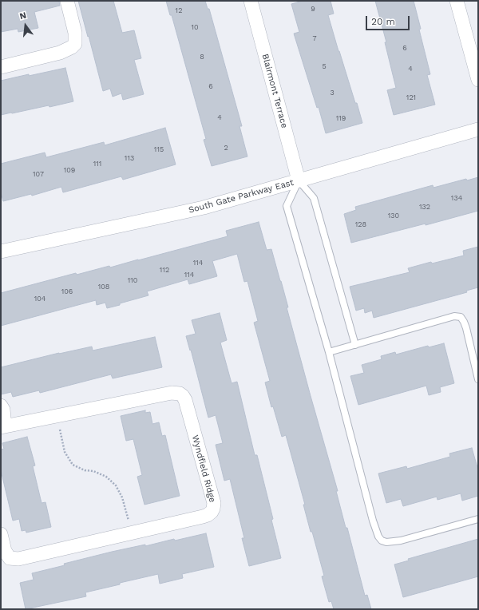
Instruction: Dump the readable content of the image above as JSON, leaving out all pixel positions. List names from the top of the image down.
{
  "streets": {
    "street": ["Blairmont Terrace", "South Gate Parkway East", "Wyndfield Ridge"]
  },
  "crossings": [
    ["Blairmont Terrace", "South Gate Parkway East"]
  ],
  "house_numbers": [
    "9",
    "12",
    "10",
    "7",
    "6",
    "8",
    "5",
    "4",
    "6",
    "3",
    "121",
    "4",
    "119",
    "2",
    "115",
    "113",
    "111",
    "109",
    "107",
    "134",
    "132",
    "130",
    "128",
    "114",
    "112",
    "114",
    "110",
    "108",
    "106",
    "104"
  ],
  "scale_bar": "20 m",
  "north": "top"
}
